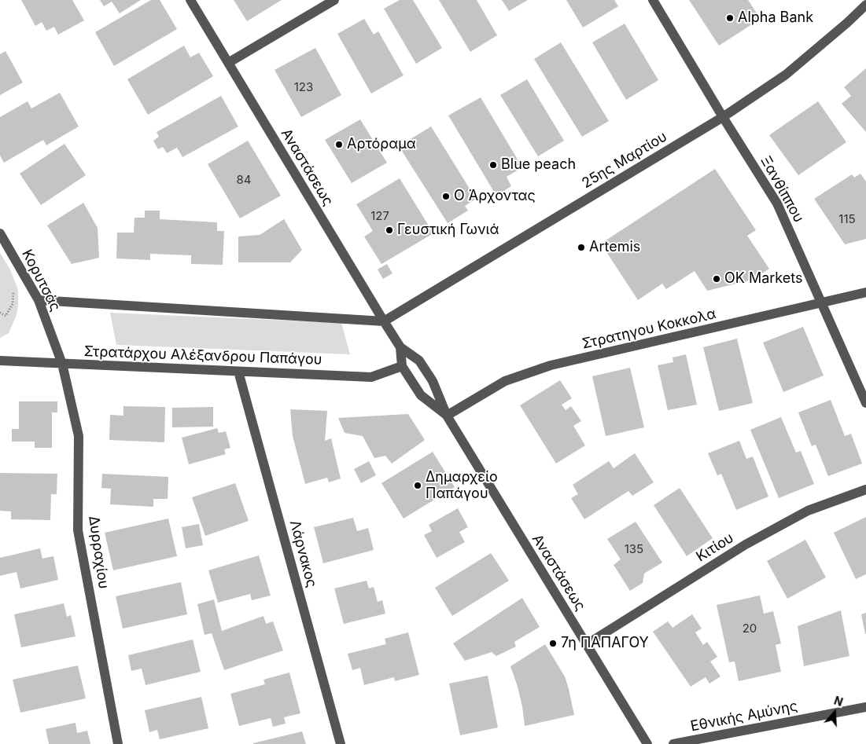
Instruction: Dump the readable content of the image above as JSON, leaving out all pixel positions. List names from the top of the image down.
{
  "streets": {
    "street": [
      "25ης Μαρτίου",
      "Αναστάσεως",
      "Ξανθίππου",
      "Κορυτσάς",
      "Στρατηγου Κοκκολα",
      "Στρατάρχου Αλέξανδρου Παπάγου",
      "Κιτίου",
      "Δυρραχίου",
      "Λάρνακος",
      "Εθνικής Αμύνης"
    ]
  },
  "crossings": [
    ["25ης Μαρτίου", "Αναστάσεως"],
    ["25ης Μαρτίου", "Ξανθίππου"],
    ["Αναστάσεως", "Στρατηγου Κοκκολα"],
    ["Αναστάσεως", "Στρατάρχου Αλέξανδρου Παπάγου"],
    ["Αναστάσεως", "Κιτίου"],
    ["Ξανθίππου", "Στρατηγου Κοκκολα"],
    ["Κορυτσάς", "Στρατάρχου Αλέξανδρου Παπάγου"],
    ["Κορυτσάς", "Δυρραχίου"],
    ["Στρατάρχου Αλέξανδρου Παπάγου", "Δυρραχίου"],
    ["Στρατάρχου Αλέξανδρου Παπάγου", "Λάρνακος"]
  ],
  "places": [
    "Alpha Bank",
    "Αρτόραμα",
    "Blue peach",
    "Ο Άρχοντας",
    "Γευστική Γωνιά",
    "Artemis",
    "OK Markets",
    "Δημαρχείο Παπάγου",
    "7η ΠΑΠΑΓΟΥ"
  ],
  "house_numbers": [
    "123",
    "84",
    "127",
    "115",
    "135",
    "20"
  ],
  "north": "top"
}
